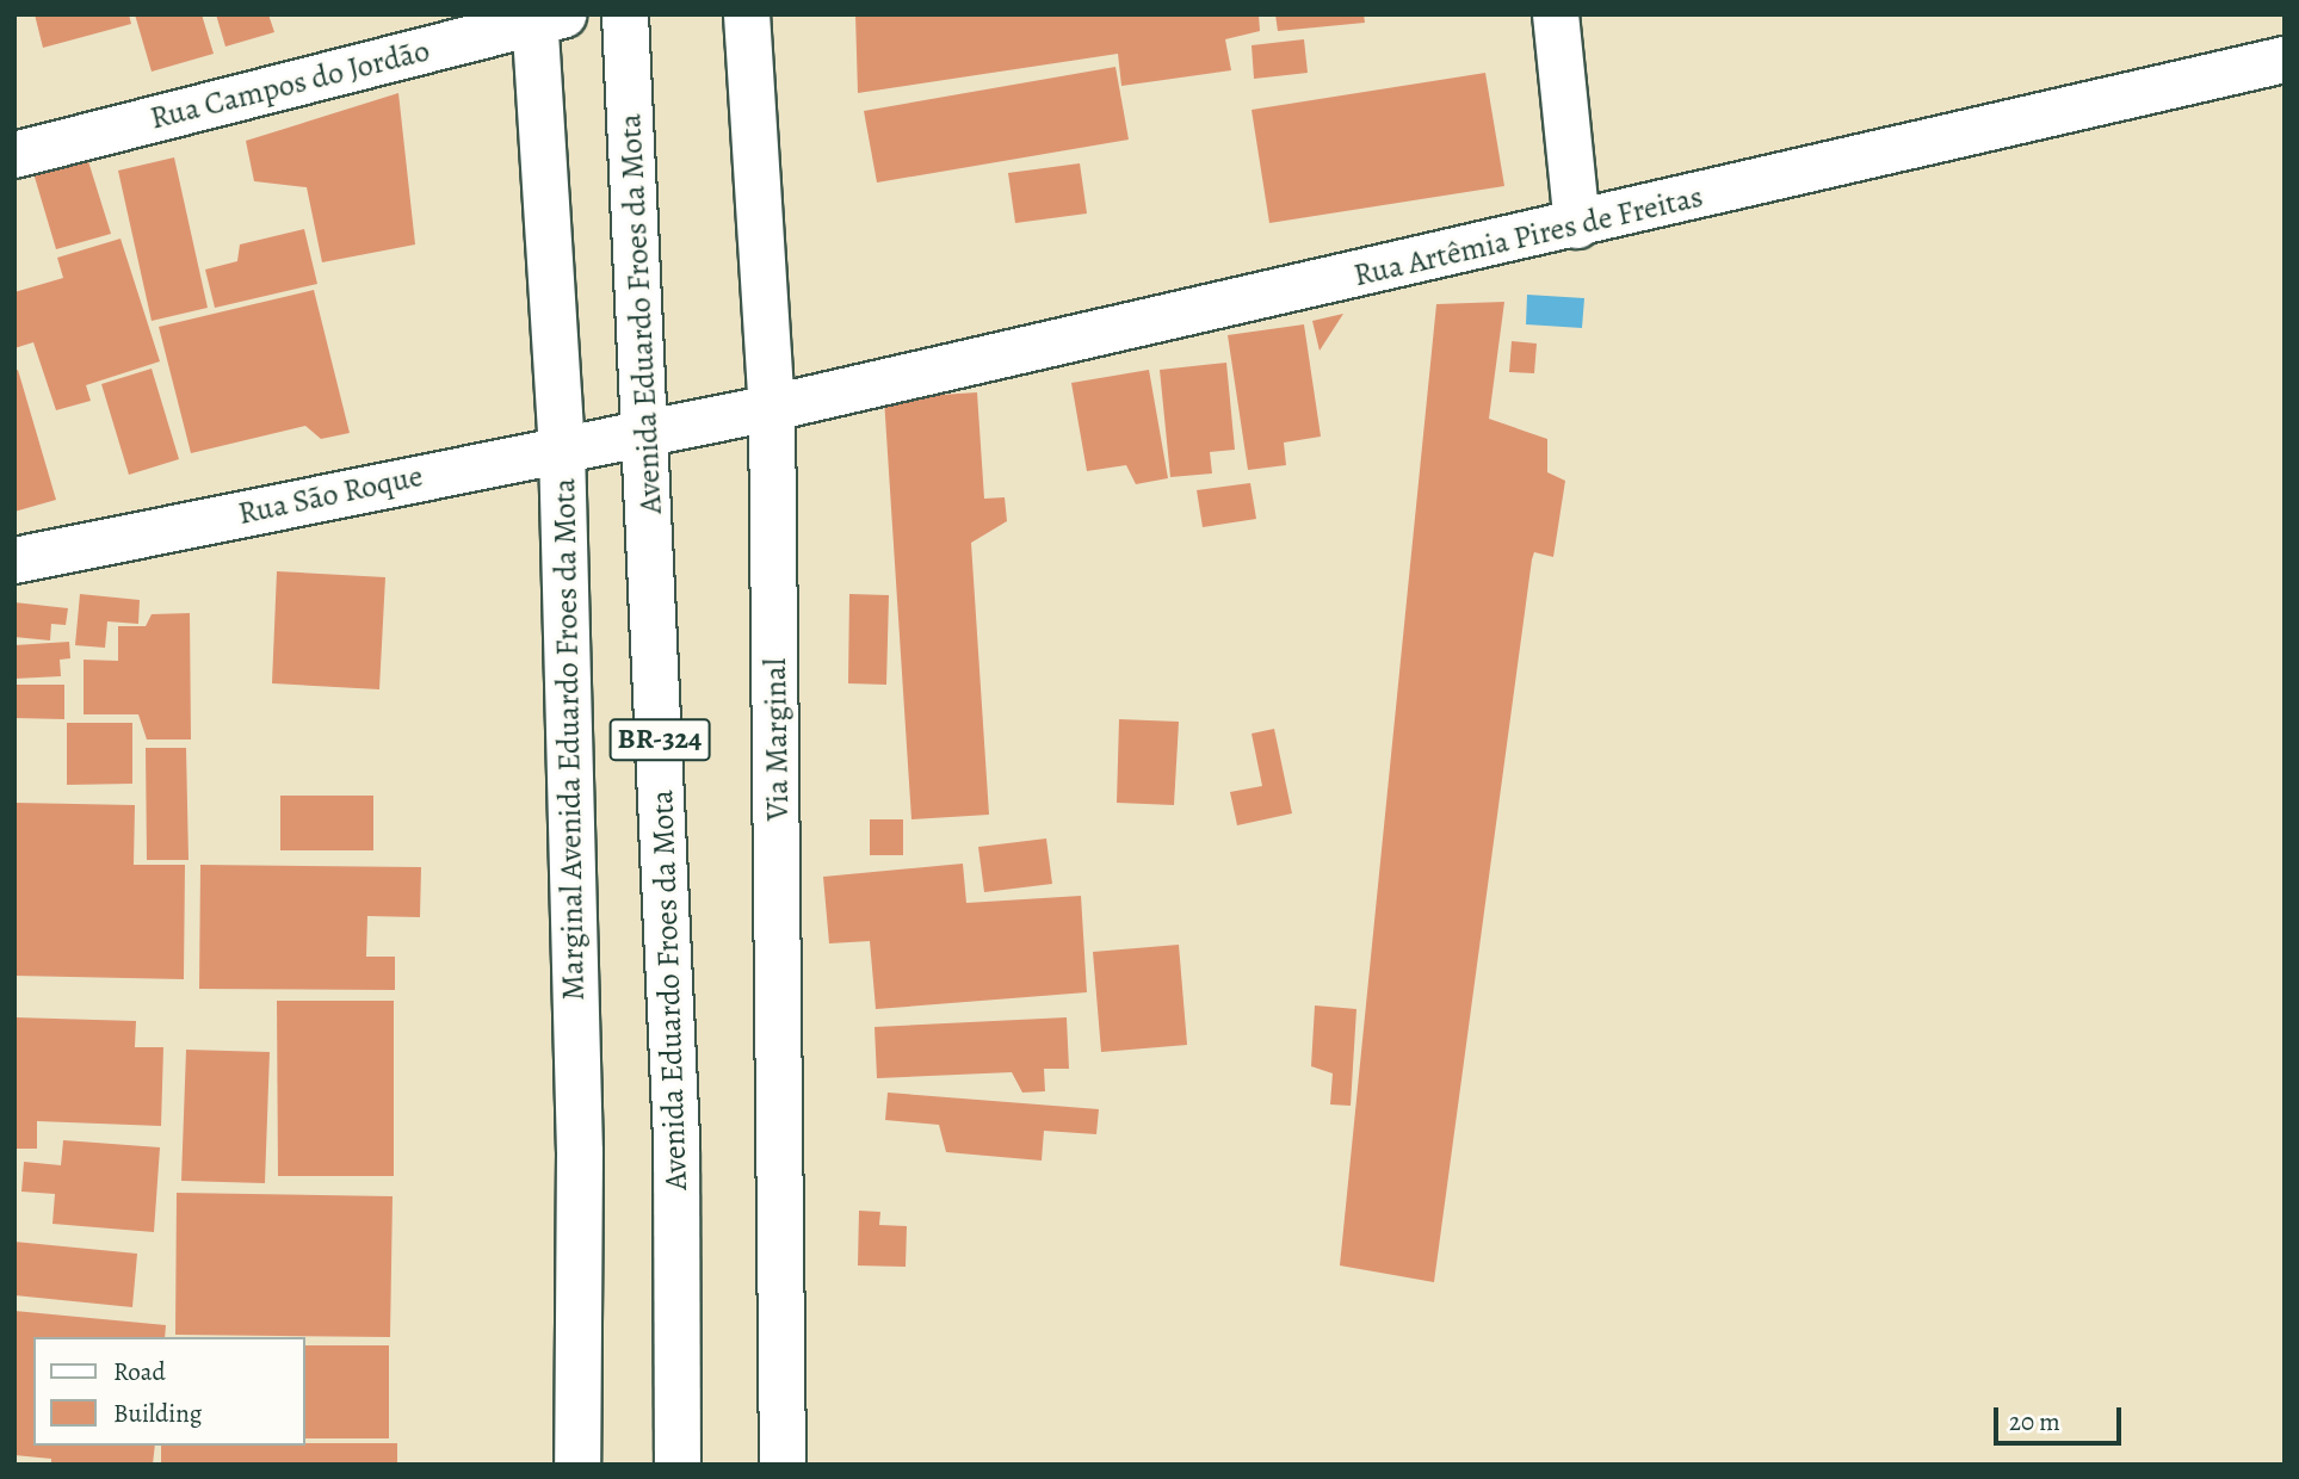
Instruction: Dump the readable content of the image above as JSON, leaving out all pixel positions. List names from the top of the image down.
{
  "streets": {
    "main road": [
      "Rua Campos do Jordão",
      "Rua Artêmia Pires de Freitas",
      "Avenida Eduardo Froes da Mota",
      "Rua São Roque",
      "Marginal Avenida Eduardo Froes da Mota",
      "BR-324",
      "Via Marginal"
    ]
  },
  "crossings": [
    ["Rua Campos do Jordão", "Marginal Avenida Eduardo Froes da Mota"],
    ["Rua Artêmia Pires de Freitas", "Avenida Eduardo Froes da Mota"],
    ["Rua Artêmia Pires de Freitas", "Rua São Roque"],
    ["Rua Artêmia Pires de Freitas", "Via Marginal"],
    ["Avenida Eduardo Froes da Mota", "Rua São Roque"],
    ["Rua São Roque", "Marginal Avenida Eduardo Froes da Mota"]
  ],
  "legend": ["Road", "Building"],
  "scale_bar": "20 m"
}
